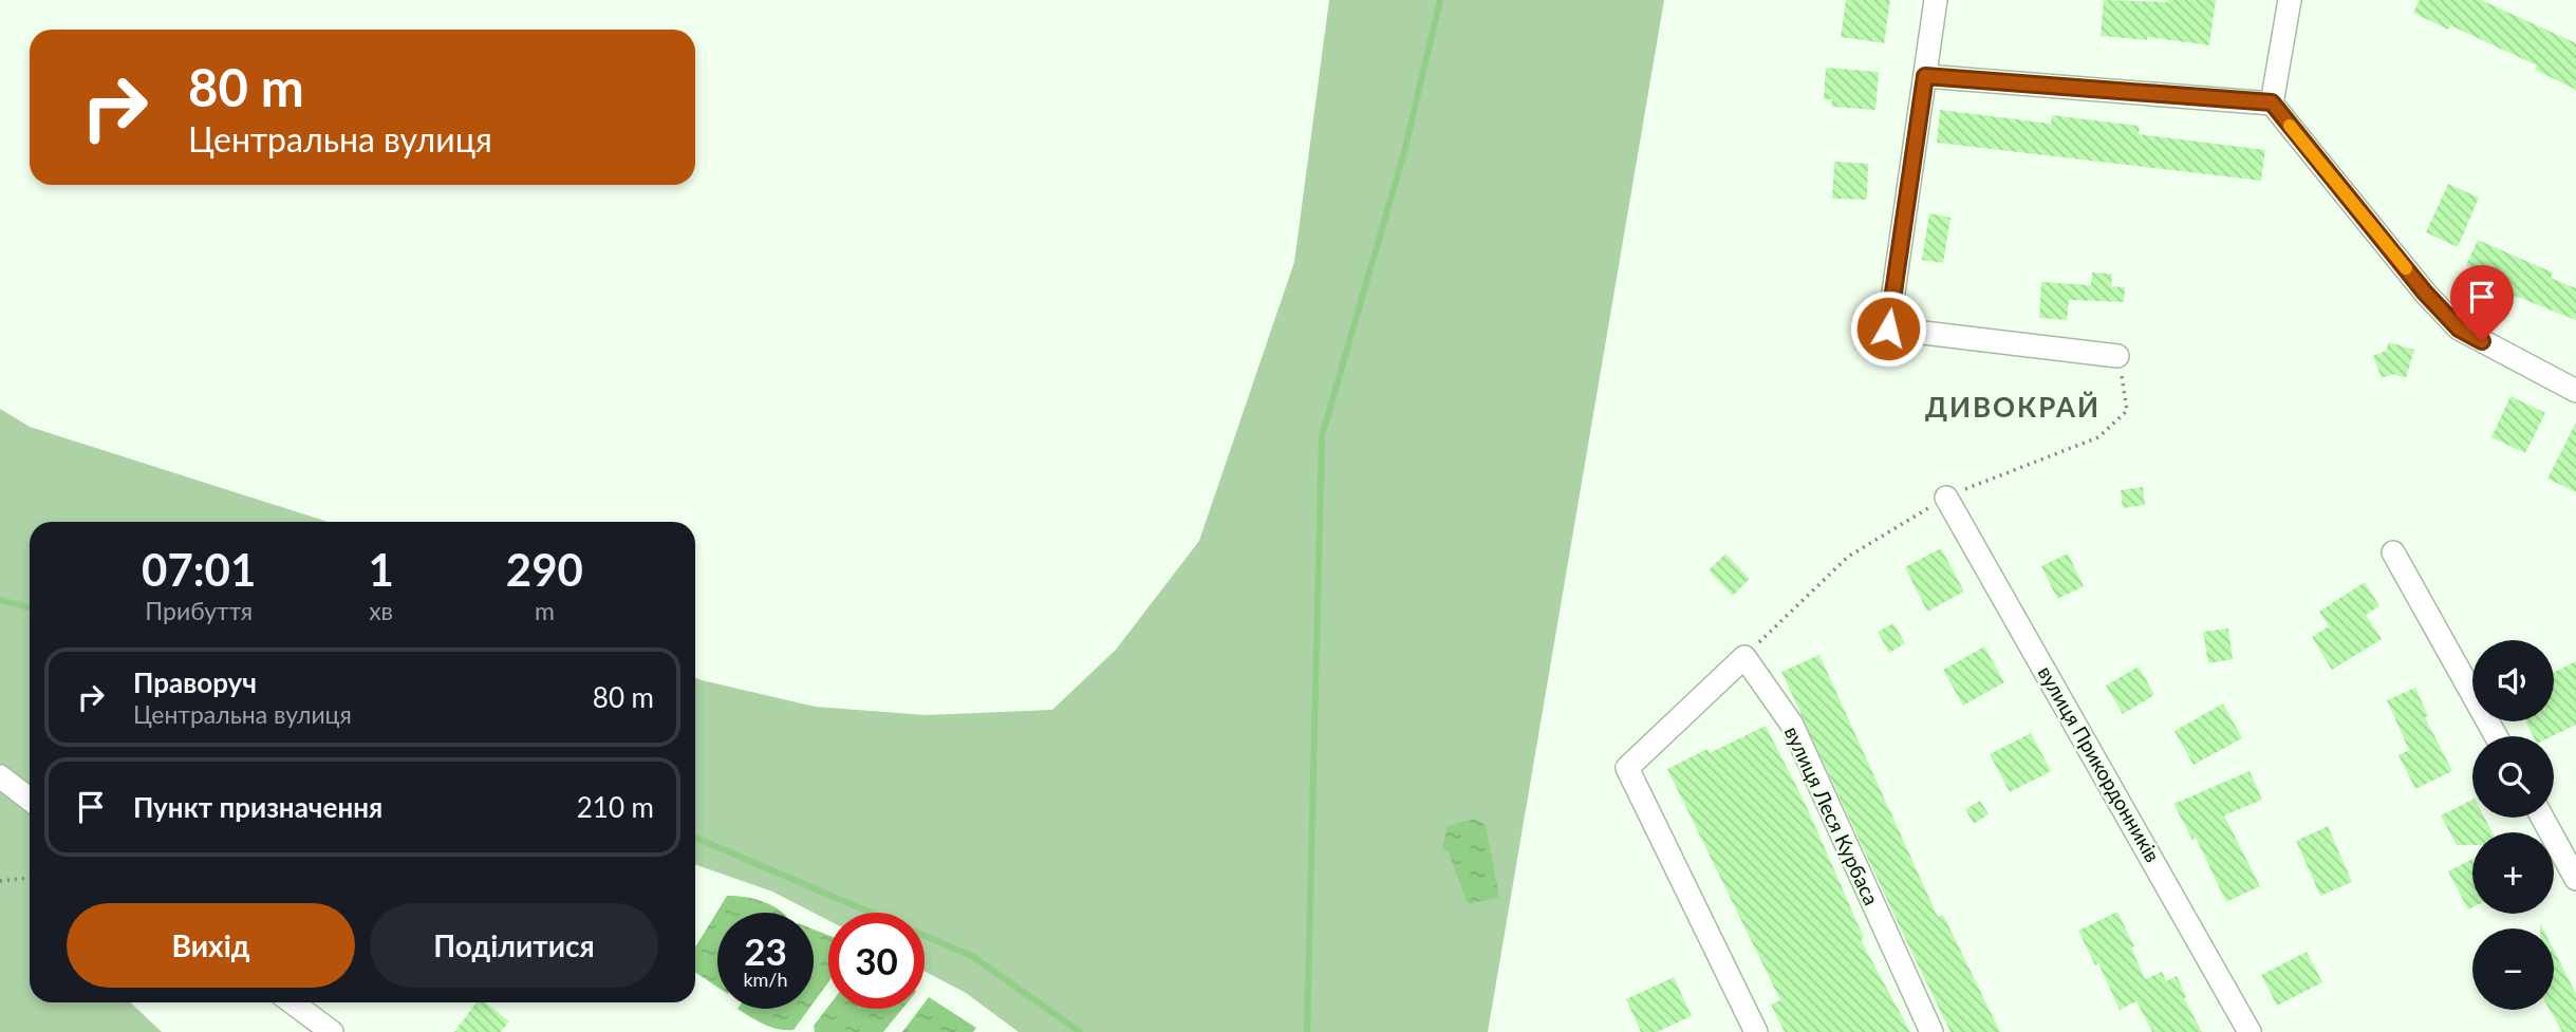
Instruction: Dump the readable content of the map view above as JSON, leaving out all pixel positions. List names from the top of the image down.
{
  "streets": {
    "street": ["вулиця Прикордонників", "вулиця Леся Курбаса"]
  },
  "districts": ["ДИВОКРАЙ"],
  "page": {
    "turn": ["80 m", "Центральна вулиця"],
    "eta": [
      "07:01",
      "Прибуття",
      "1",
      "хв",
      "290",
      "m"
    ],
    "map_buttons": ["+", "−"],
    "list": [
      {
        "name": "Праворуч",
        "note": "Центральна вулиця",
        "value": "80 m"
      },
      {
        "name": "Пункт призначення",
        "value": "210 m"
      }
    ],
    "buttons": ["Вихід", "Поділитися"],
    "speed": "23 km/h",
    "limit": "30"
  }
}
